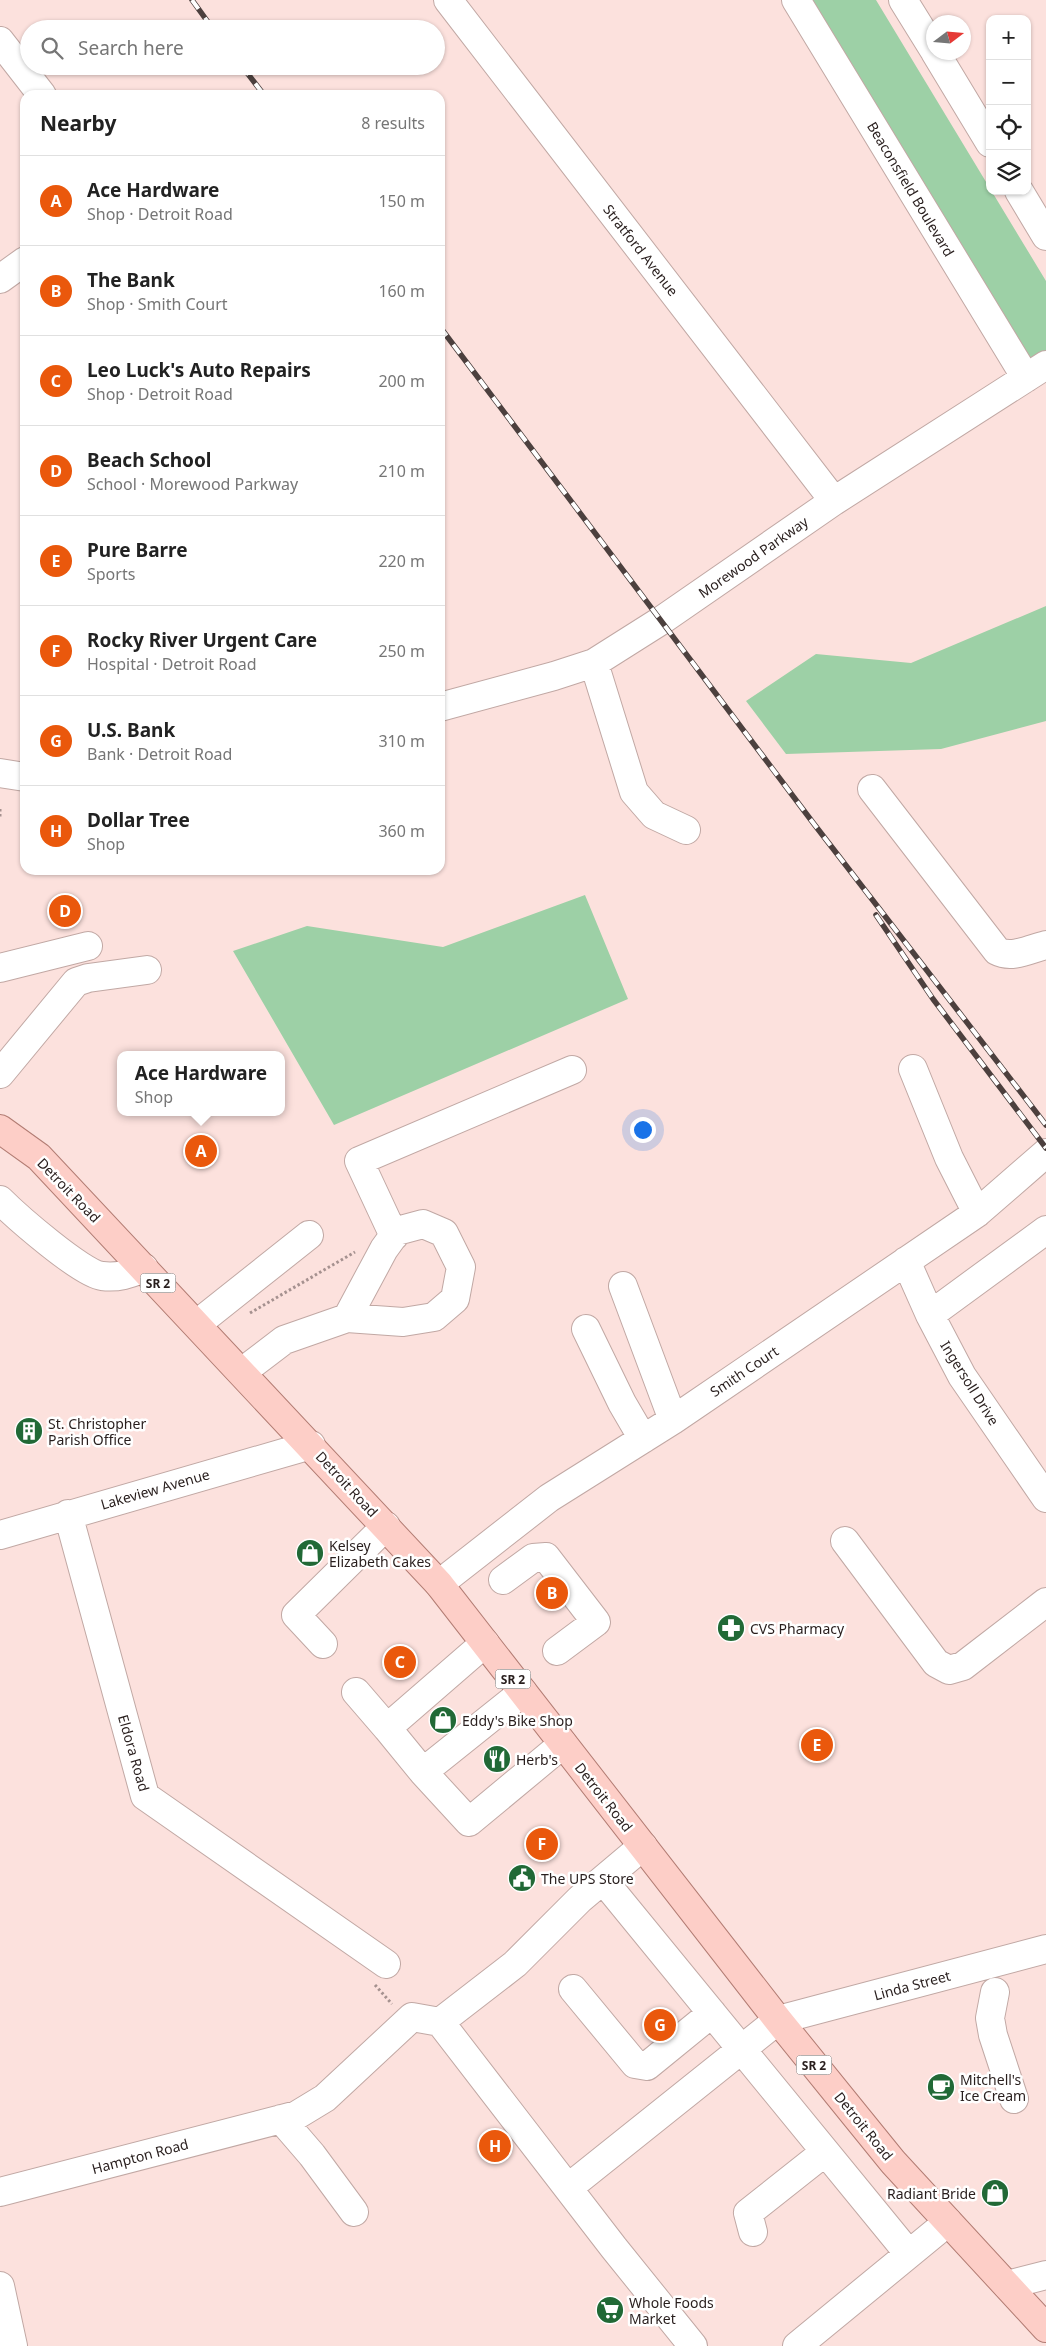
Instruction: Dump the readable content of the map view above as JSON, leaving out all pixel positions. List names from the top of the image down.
{
  "streets": {
    "main road": ["Detroit Road", "SR 2"],
    "street": [
      "Beaconsfield Boulevard",
      "Stratford Avenue",
      "Morewood Parkway",
      "Smith Court",
      "Ingersoll Drive",
      "Lakeview Avenue",
      "Eldora Road",
      "Linda Street",
      "Hampton Road"
    ]
  },
  "crossings": [
    ["Beaconsfield Boulevard", "Morewood Parkway"],
    ["Stratford Avenue", "Morewood Parkway"],
    ["Detroit Road", "Smith Court"],
    ["Detroit Road", "Lakeview Avenue"],
    ["Detroit Road", "Linda Street"],
    ["Smith Court", "Ingersoll Drive"],
    ["Lakeview Avenue", "Eldora Road"]
  ],
  "places": {
    "building": ["St. Christopher Parish Office"],
    "shop": ["Kelsey Elizabeth Cakes", "Eddy's Bike Shop", "Radiant Bride"],
    "pharmacy": ["CVS Pharmacy"],
    "restaurant": ["Herb's"],
    "public building": ["The UPS Store"],
    "cafe": ["Mitchell's Ice Cream"],
    "supermarket": ["Whole Foods Market"]
  },
  "north": "right",
  "page": {
    "map_buttons": ["+", "−"],
    "search": "Search here",
    "heading": ["Nearby", "8 results"],
    "list": [
      {
        "mark": "A",
        "name": "Ace Hardware",
        "note": "Shop · Detroit Road",
        "value": "150 m"
      },
      {
        "mark": "B",
        "name": "The Bank",
        "note": "Shop · Smith Court",
        "value": "160 m"
      },
      {
        "mark": "C",
        "name": "Leo Luck's Auto Repairs",
        "note": "Shop · Detroit Road",
        "value": "200 m"
      },
      {
        "mark": "D",
        "name": "Beach School",
        "note": "School · Morewood Parkway",
        "value": "210 m"
      },
      {
        "mark": "E",
        "name": "Pure Barre",
        "note": "Sports",
        "value": "220 m"
      },
      {
        "mark": "F",
        "name": "Rocky River Urgent Care",
        "note": "Hospital · Detroit Road",
        "value": "250 m"
      },
      {
        "mark": "G",
        "name": "U.S. Bank",
        "note": "Bank · Detroit Road",
        "value": "310 m"
      },
      {
        "mark": "H",
        "name": "Dollar Tree",
        "note": "Shop",
        "value": "360 m"
      }
    ],
    "pins": [
      "D",
      "A",
      "B",
      "C",
      "E",
      "F",
      "G",
      "H"
    ],
    "popup": ["Ace Hardware", "Shop"]
  }
}
